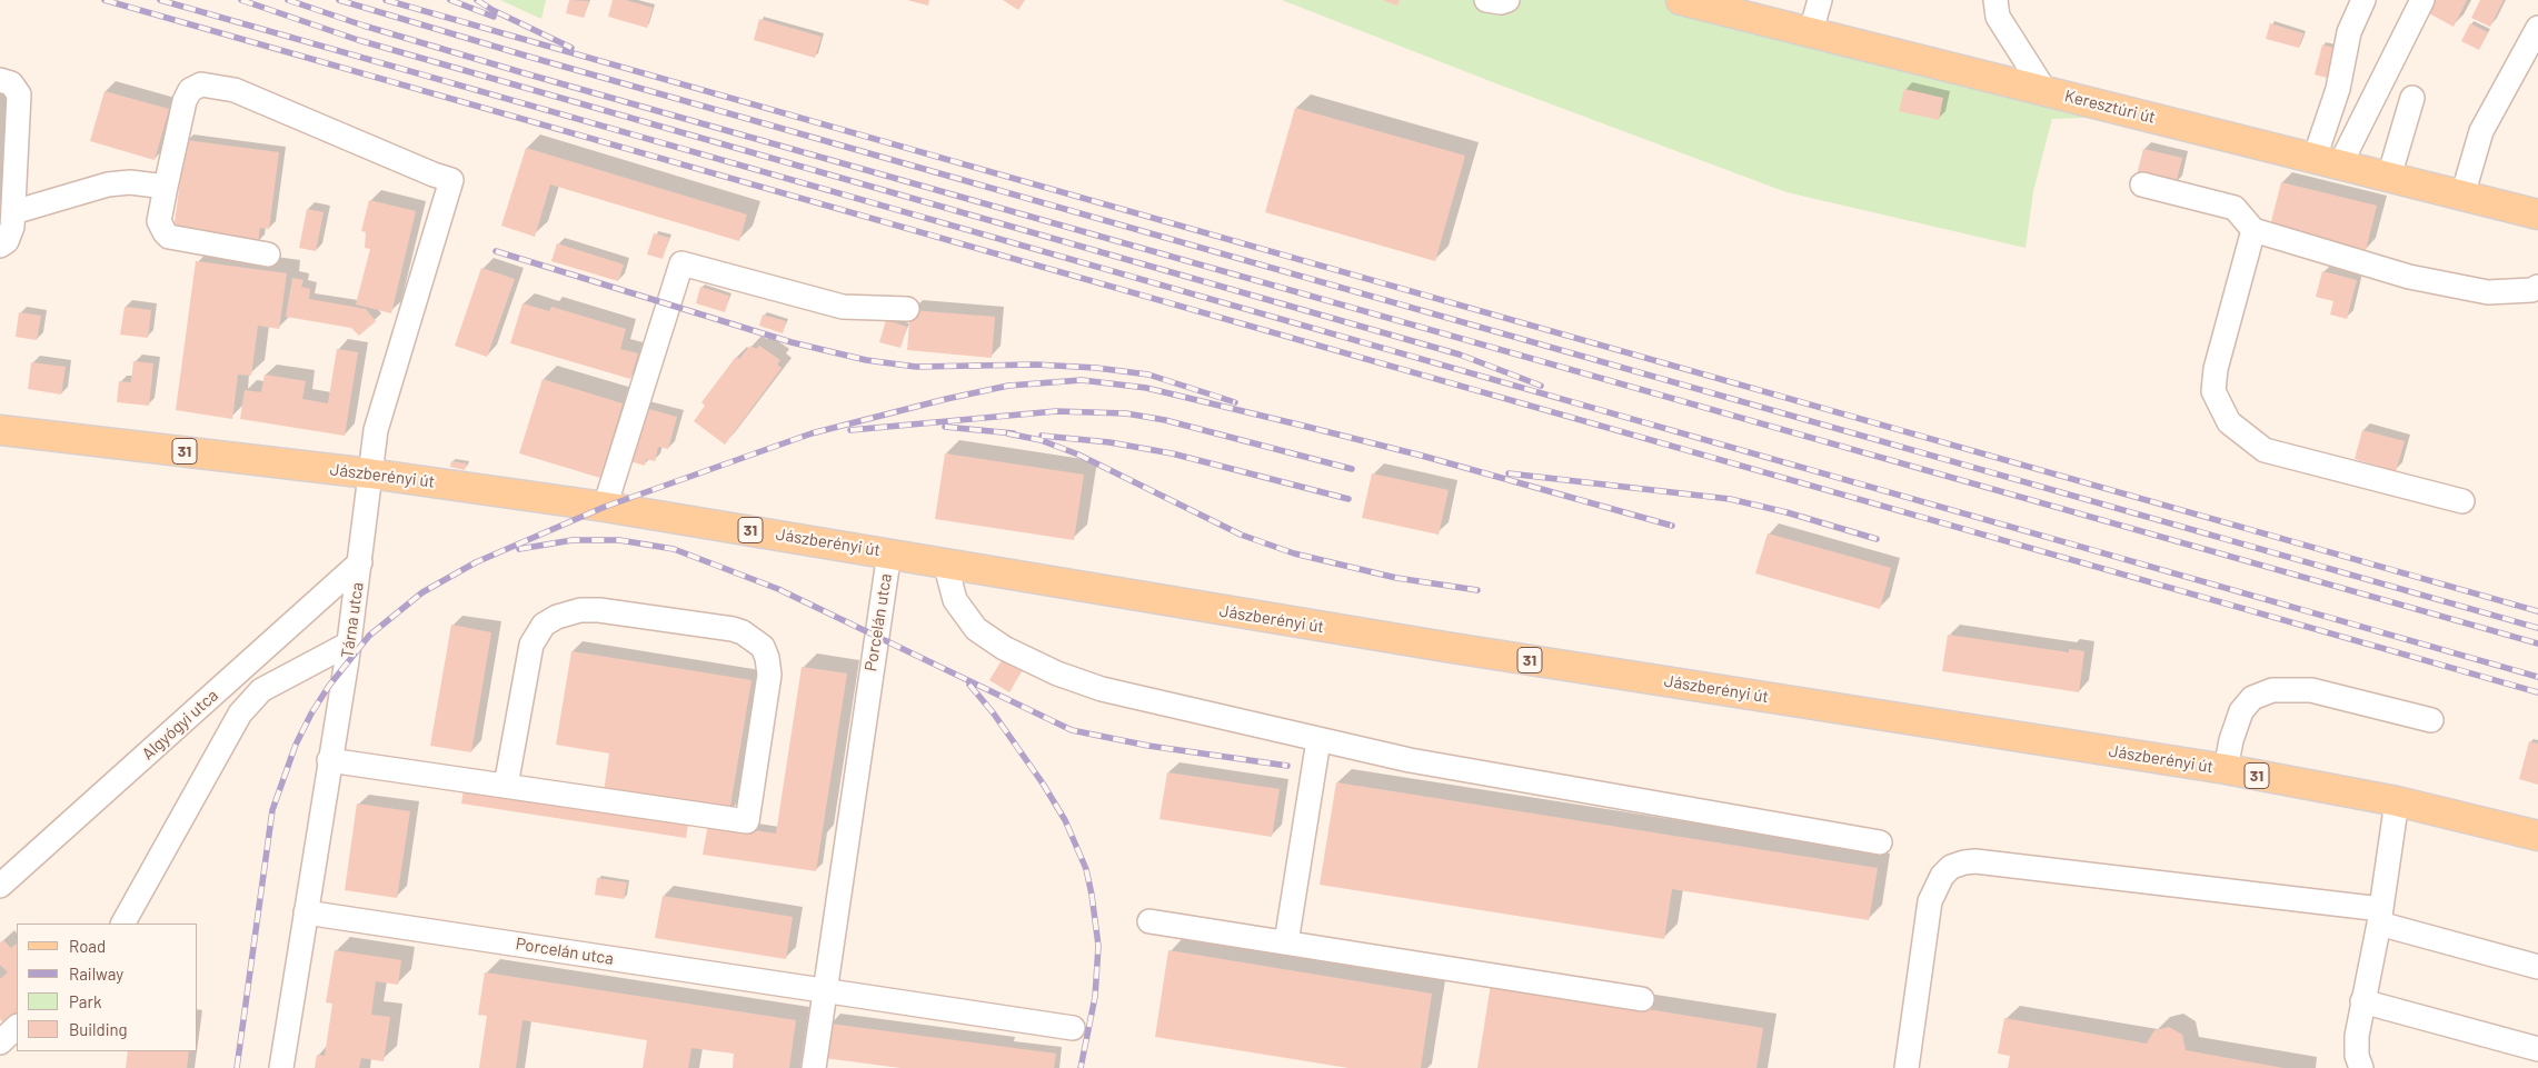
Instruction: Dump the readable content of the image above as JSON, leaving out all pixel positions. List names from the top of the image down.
{
  "streets": {
    "main road": ["Keresztúri út", "31", "Jászberényi út"],
    "street": ["Tárna utca", "Porcelán utca", "Algyógyi utca"]
  },
  "crossings": [
    ["Jászberényi út", "Tárna utca"],
    ["Jászberényi út", "Porcelán utca"],
    ["Tárna utca", "Porcelán utca"],
    ["Tárna utca", "Algyógyi utca"]
  ],
  "legend": [
    "Road",
    "Railway",
    "Park",
    "Building"
  ]
}
